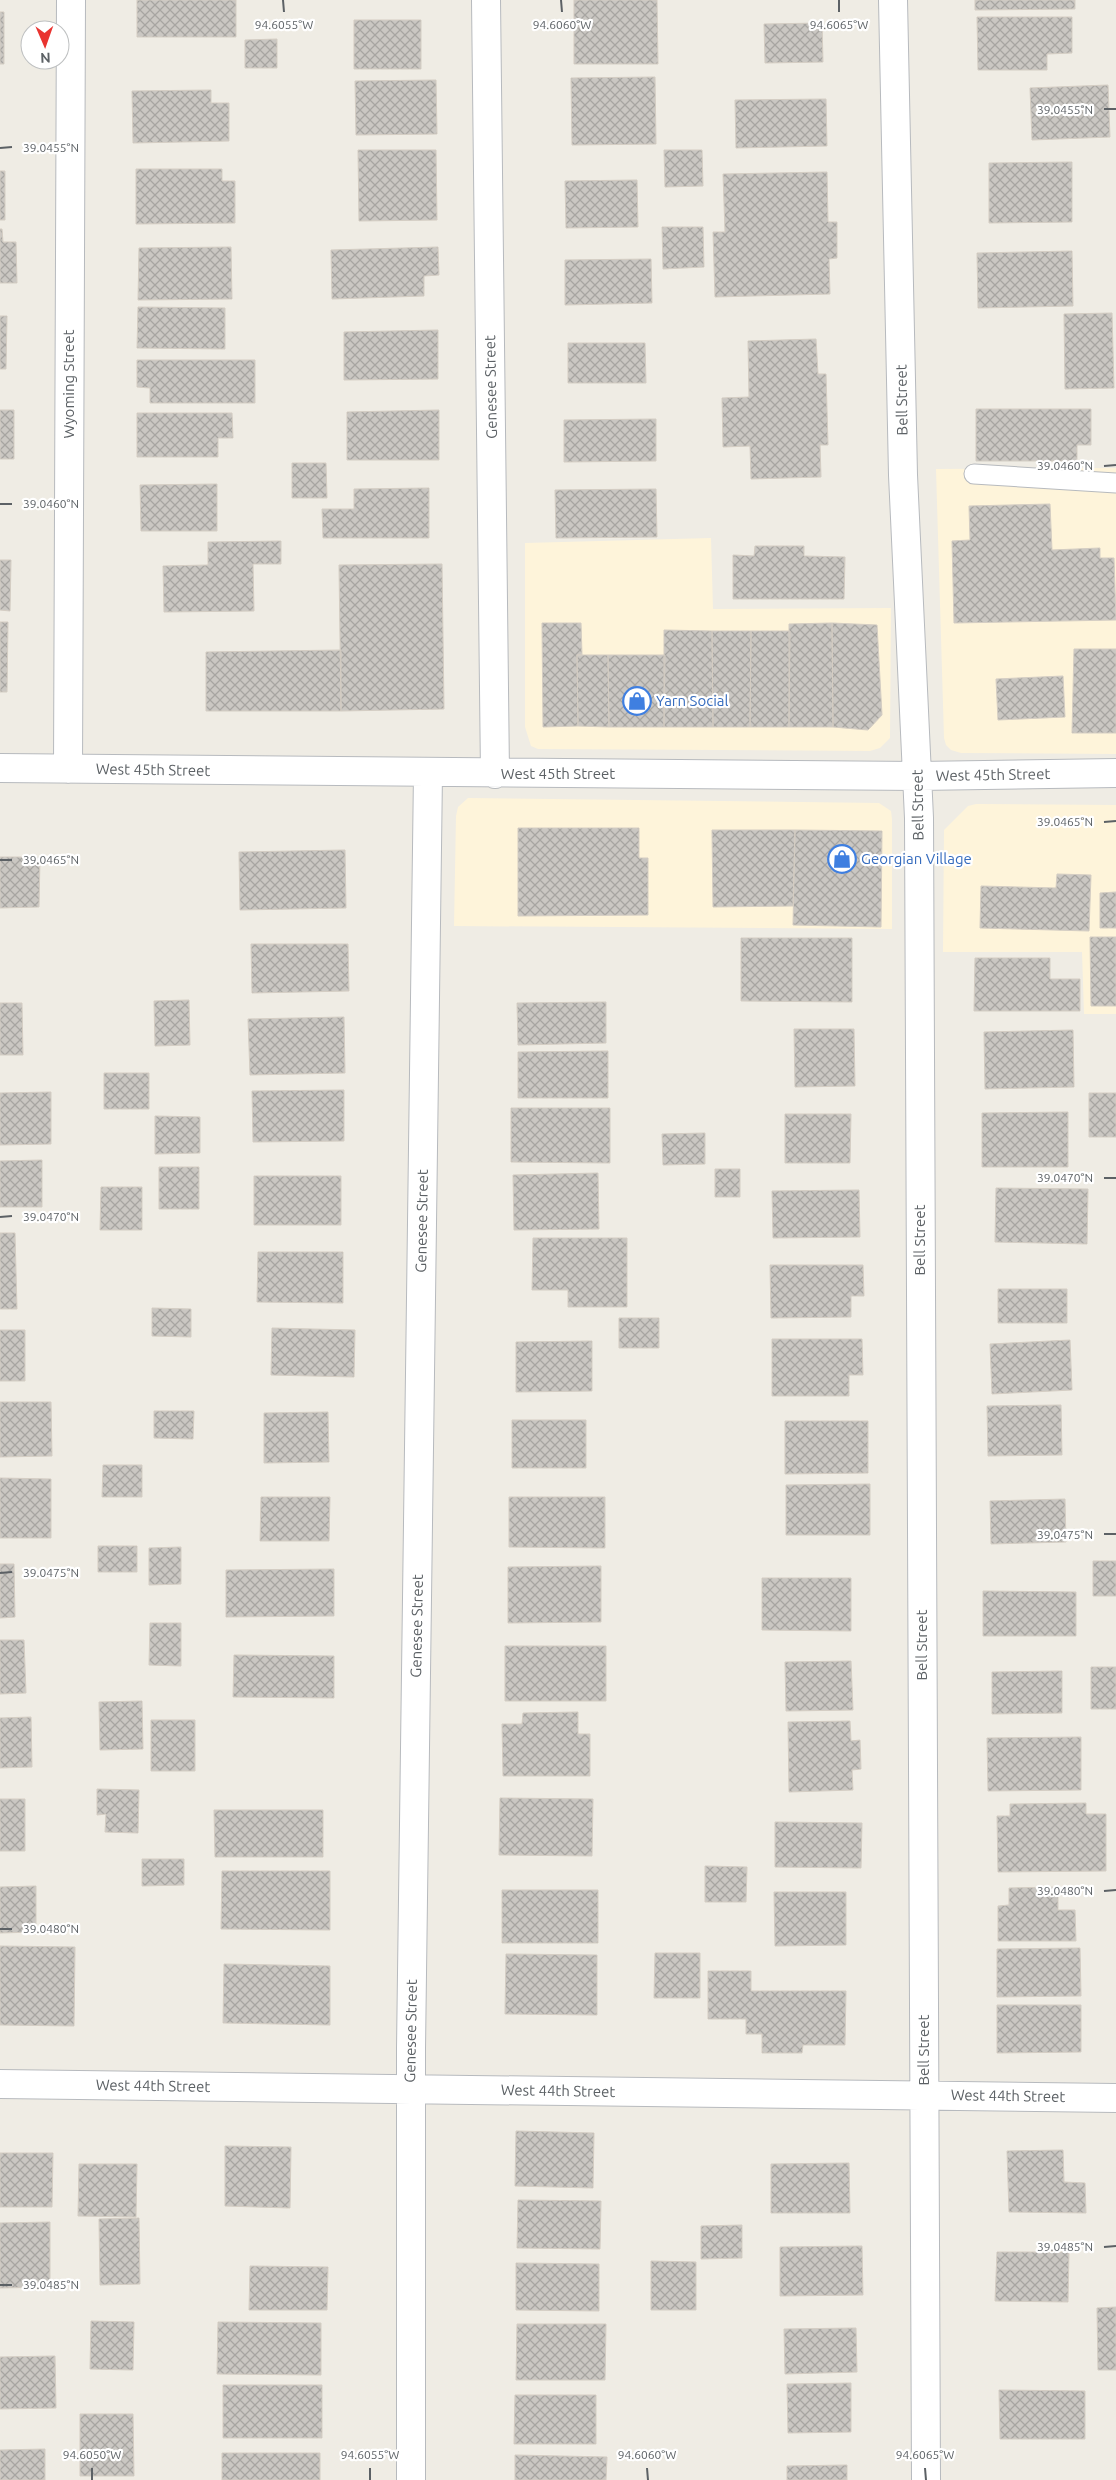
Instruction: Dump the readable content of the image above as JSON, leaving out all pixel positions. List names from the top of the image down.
{
  "streets": {
    "street": [
      "Wyoming Street",
      "Genesee Street",
      "Bell Street",
      "West 45th Street",
      "West 44th Street"
    ]
  },
  "crossings": [
    ["Wyoming Street", "West 45th Street"],
    ["Genesee Street", "West 45th Street"],
    ["Genesee Street", "West 44th Street"],
    ["Bell Street", "West 45th Street"],
    ["Bell Street", "West 44th Street"]
  ],
  "places": {
    "shop": ["Yarn Social", "Georgian Village"]
  },
  "north": "bottom",
  "coordinates": [
    "94.6055°W",
    "94.6060°W",
    "94.6065°W",
    "39.0455°N",
    "39.0460°N",
    "39.0465°N",
    "39.0470°N",
    "39.0475°N",
    "39.0480°N",
    "39.0485°N",
    "94.6050°W"
  ]
}
